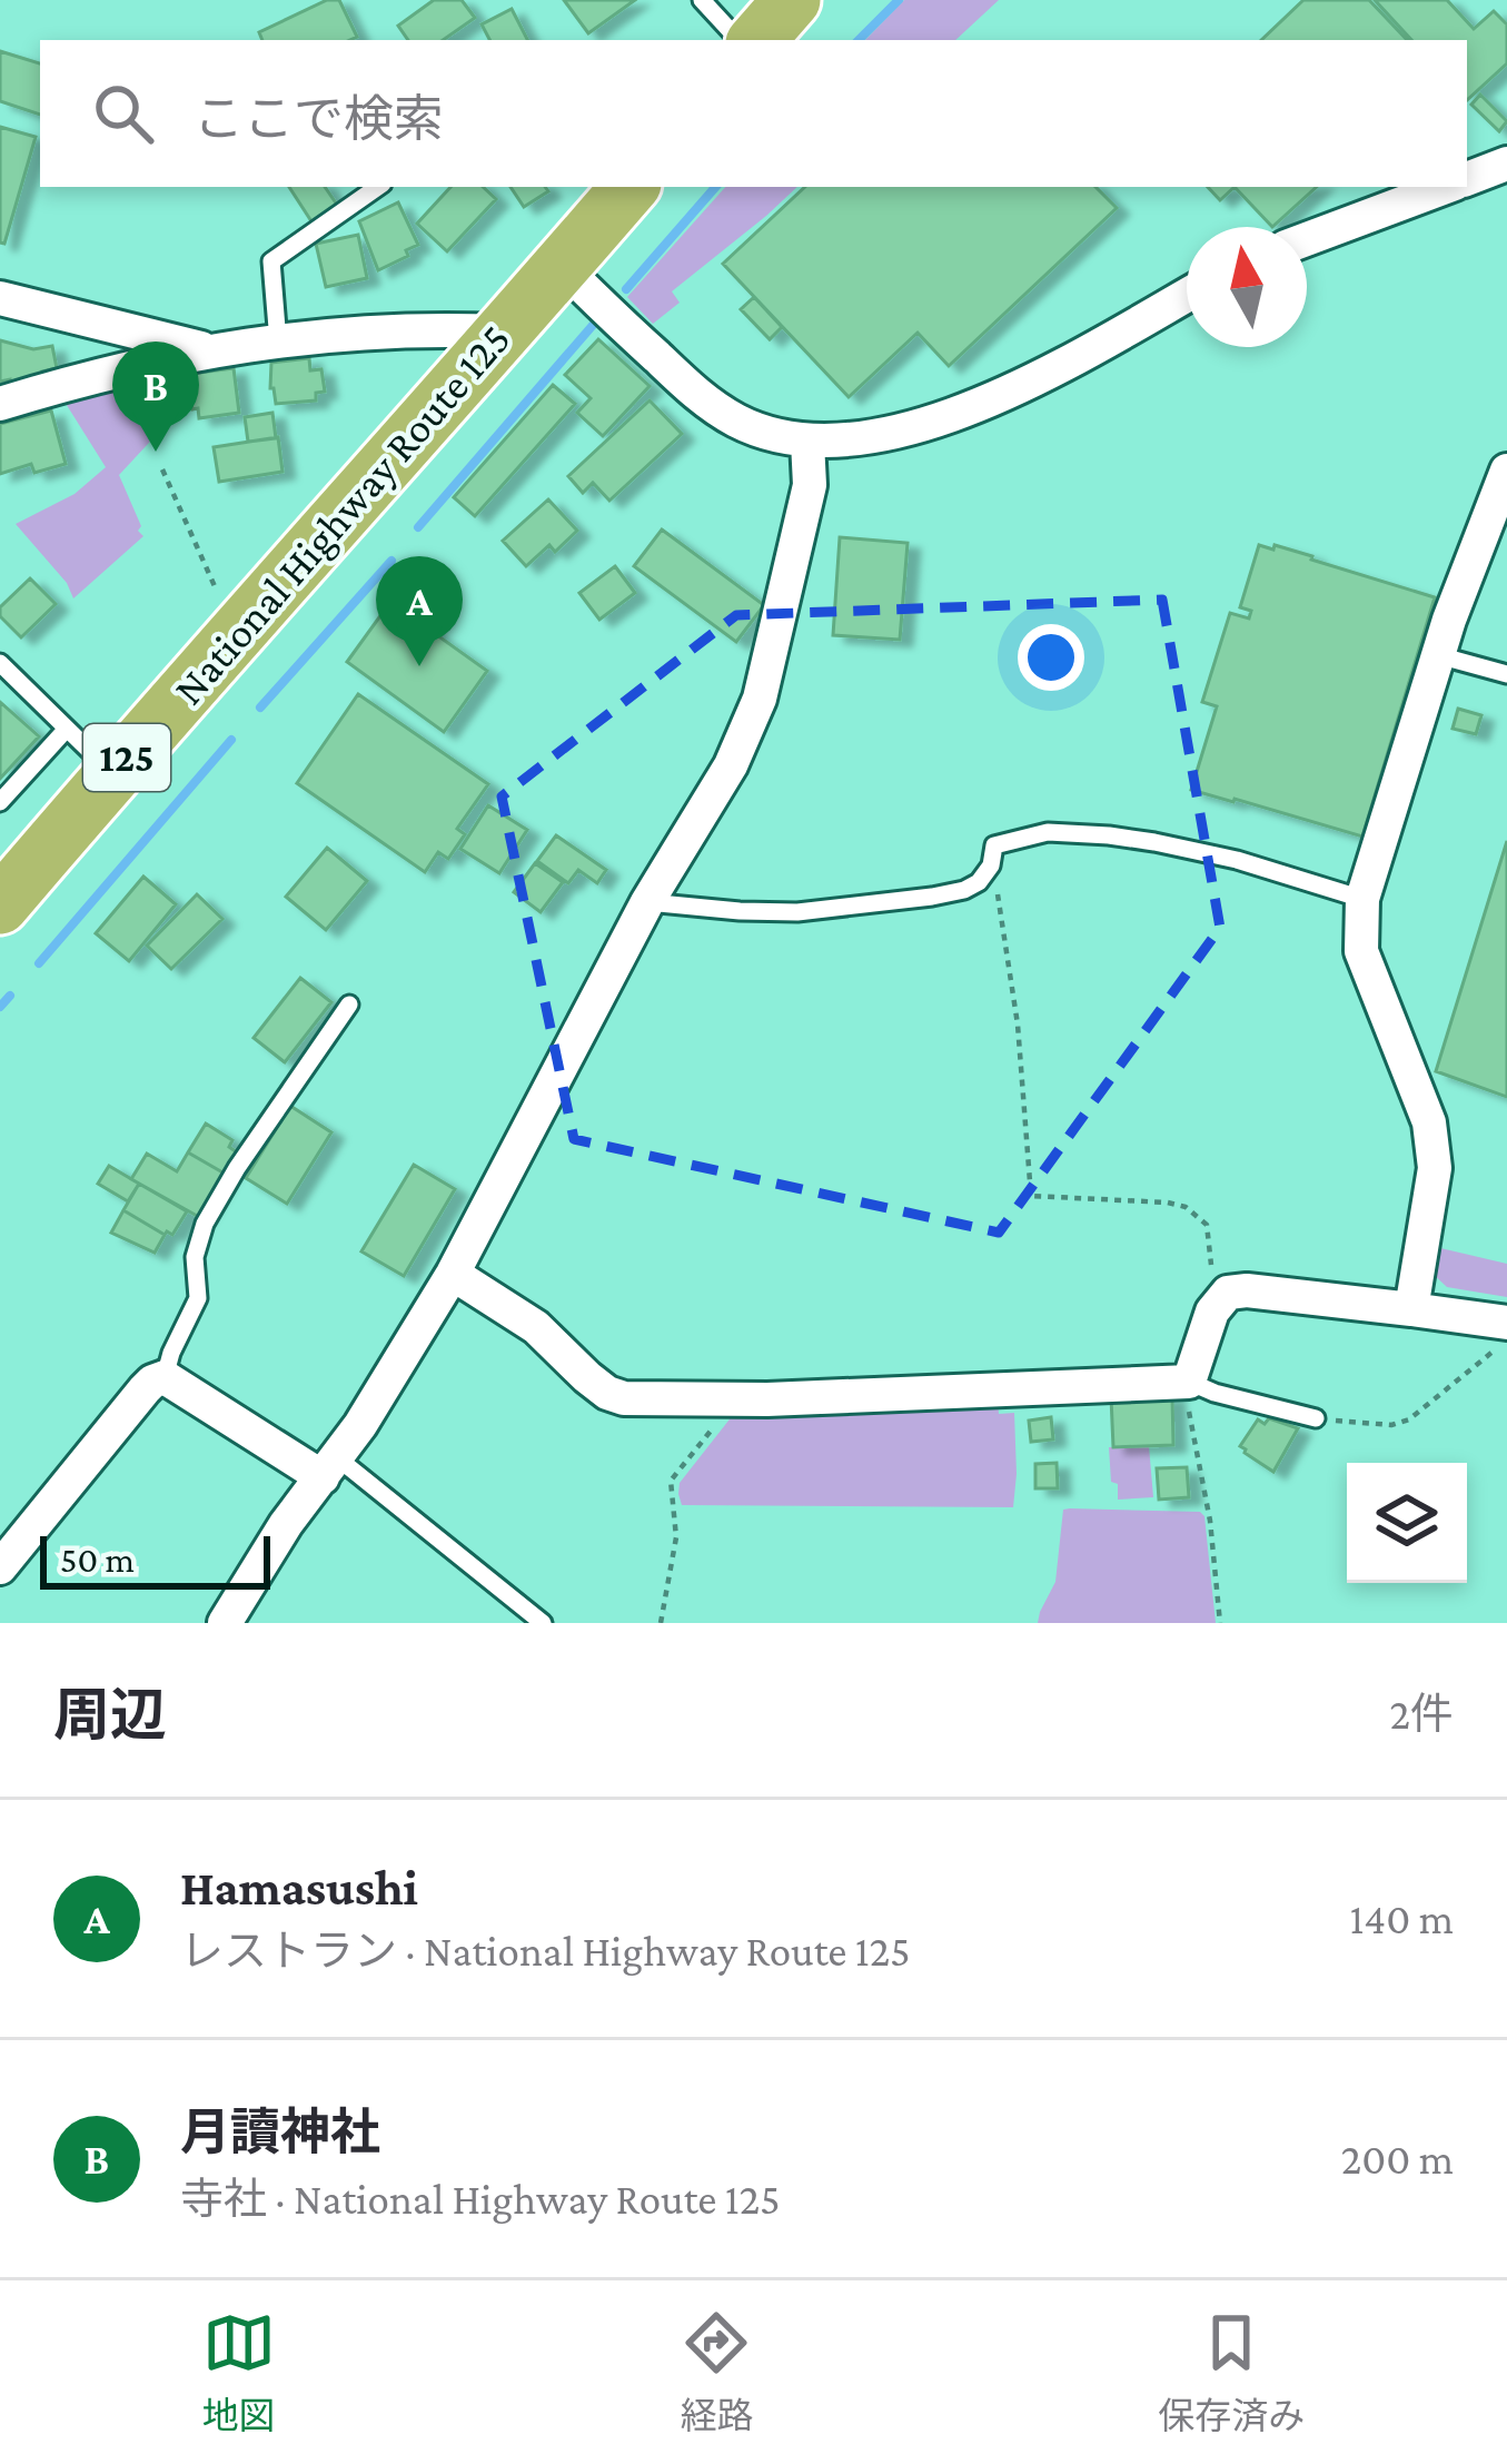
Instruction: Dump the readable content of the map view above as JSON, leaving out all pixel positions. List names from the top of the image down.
{
  "streets": {
    "highway": ["National Highway Route 125", "125"]
  },
  "scale_bar": "50 m",
  "north": "top",
  "page": {
    "search": "ここで検索",
    "pins": ["B", "A"],
    "scale": "50 m",
    "heading": ["周辺", "2件"],
    "list": [
      {
        "mark": "A",
        "name": "Hamasushi",
        "note": "レストラン · National Highway Route 125",
        "value": "140 m"
      },
      {
        "mark": "B",
        "name": "月讀神社",
        "note": "寺社 · National Highway Route 125",
        "value": "200 m"
      }
    ],
    "nav": ["地図", "経路", "保存済み"]
  }
}
